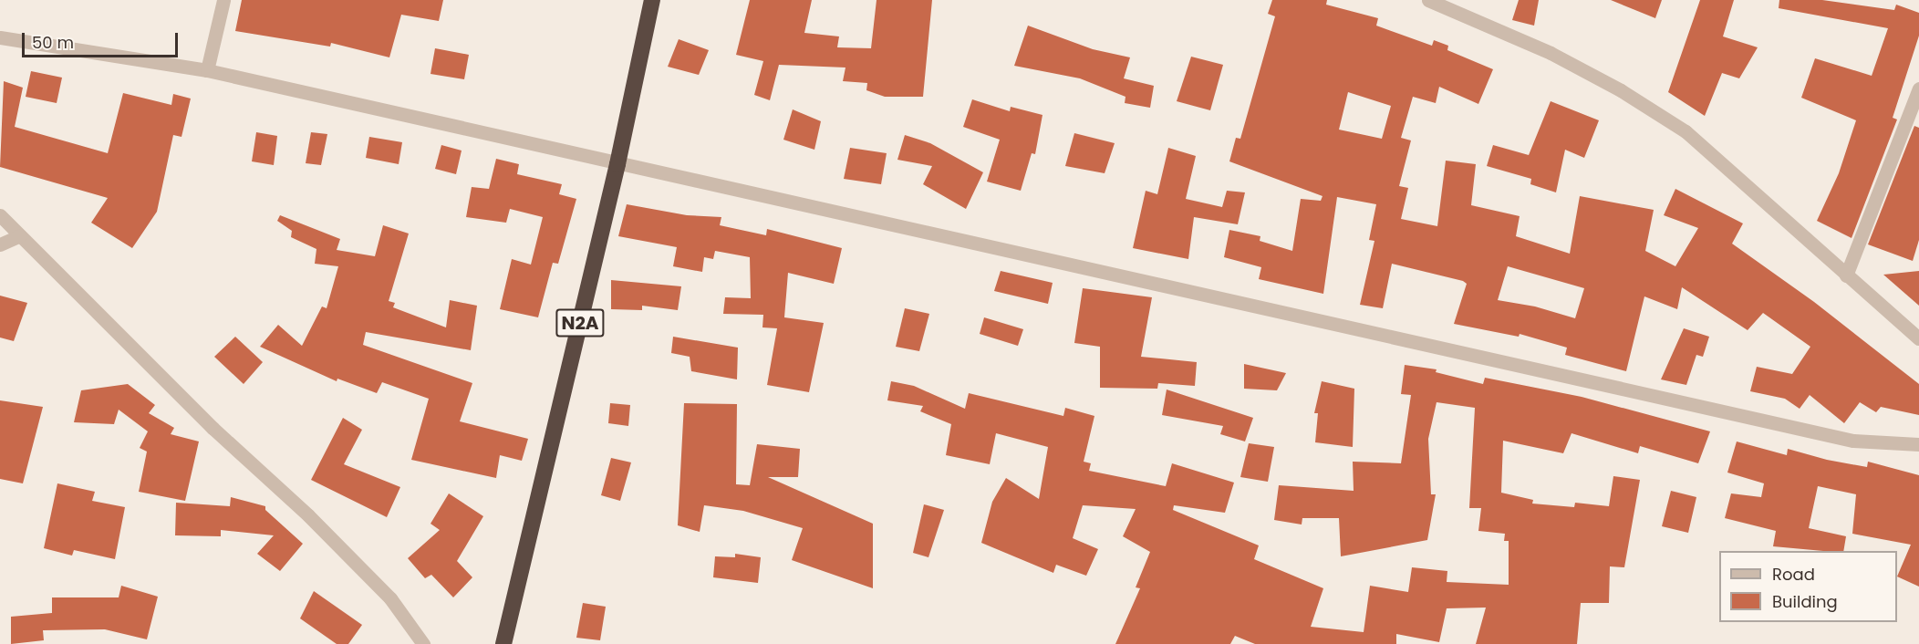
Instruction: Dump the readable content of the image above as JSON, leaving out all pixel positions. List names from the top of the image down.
{
  "streets": {
    "highway": ["N2A"]
  },
  "legend": ["Road", "Building"],
  "scale_bar": "50 m"
}
